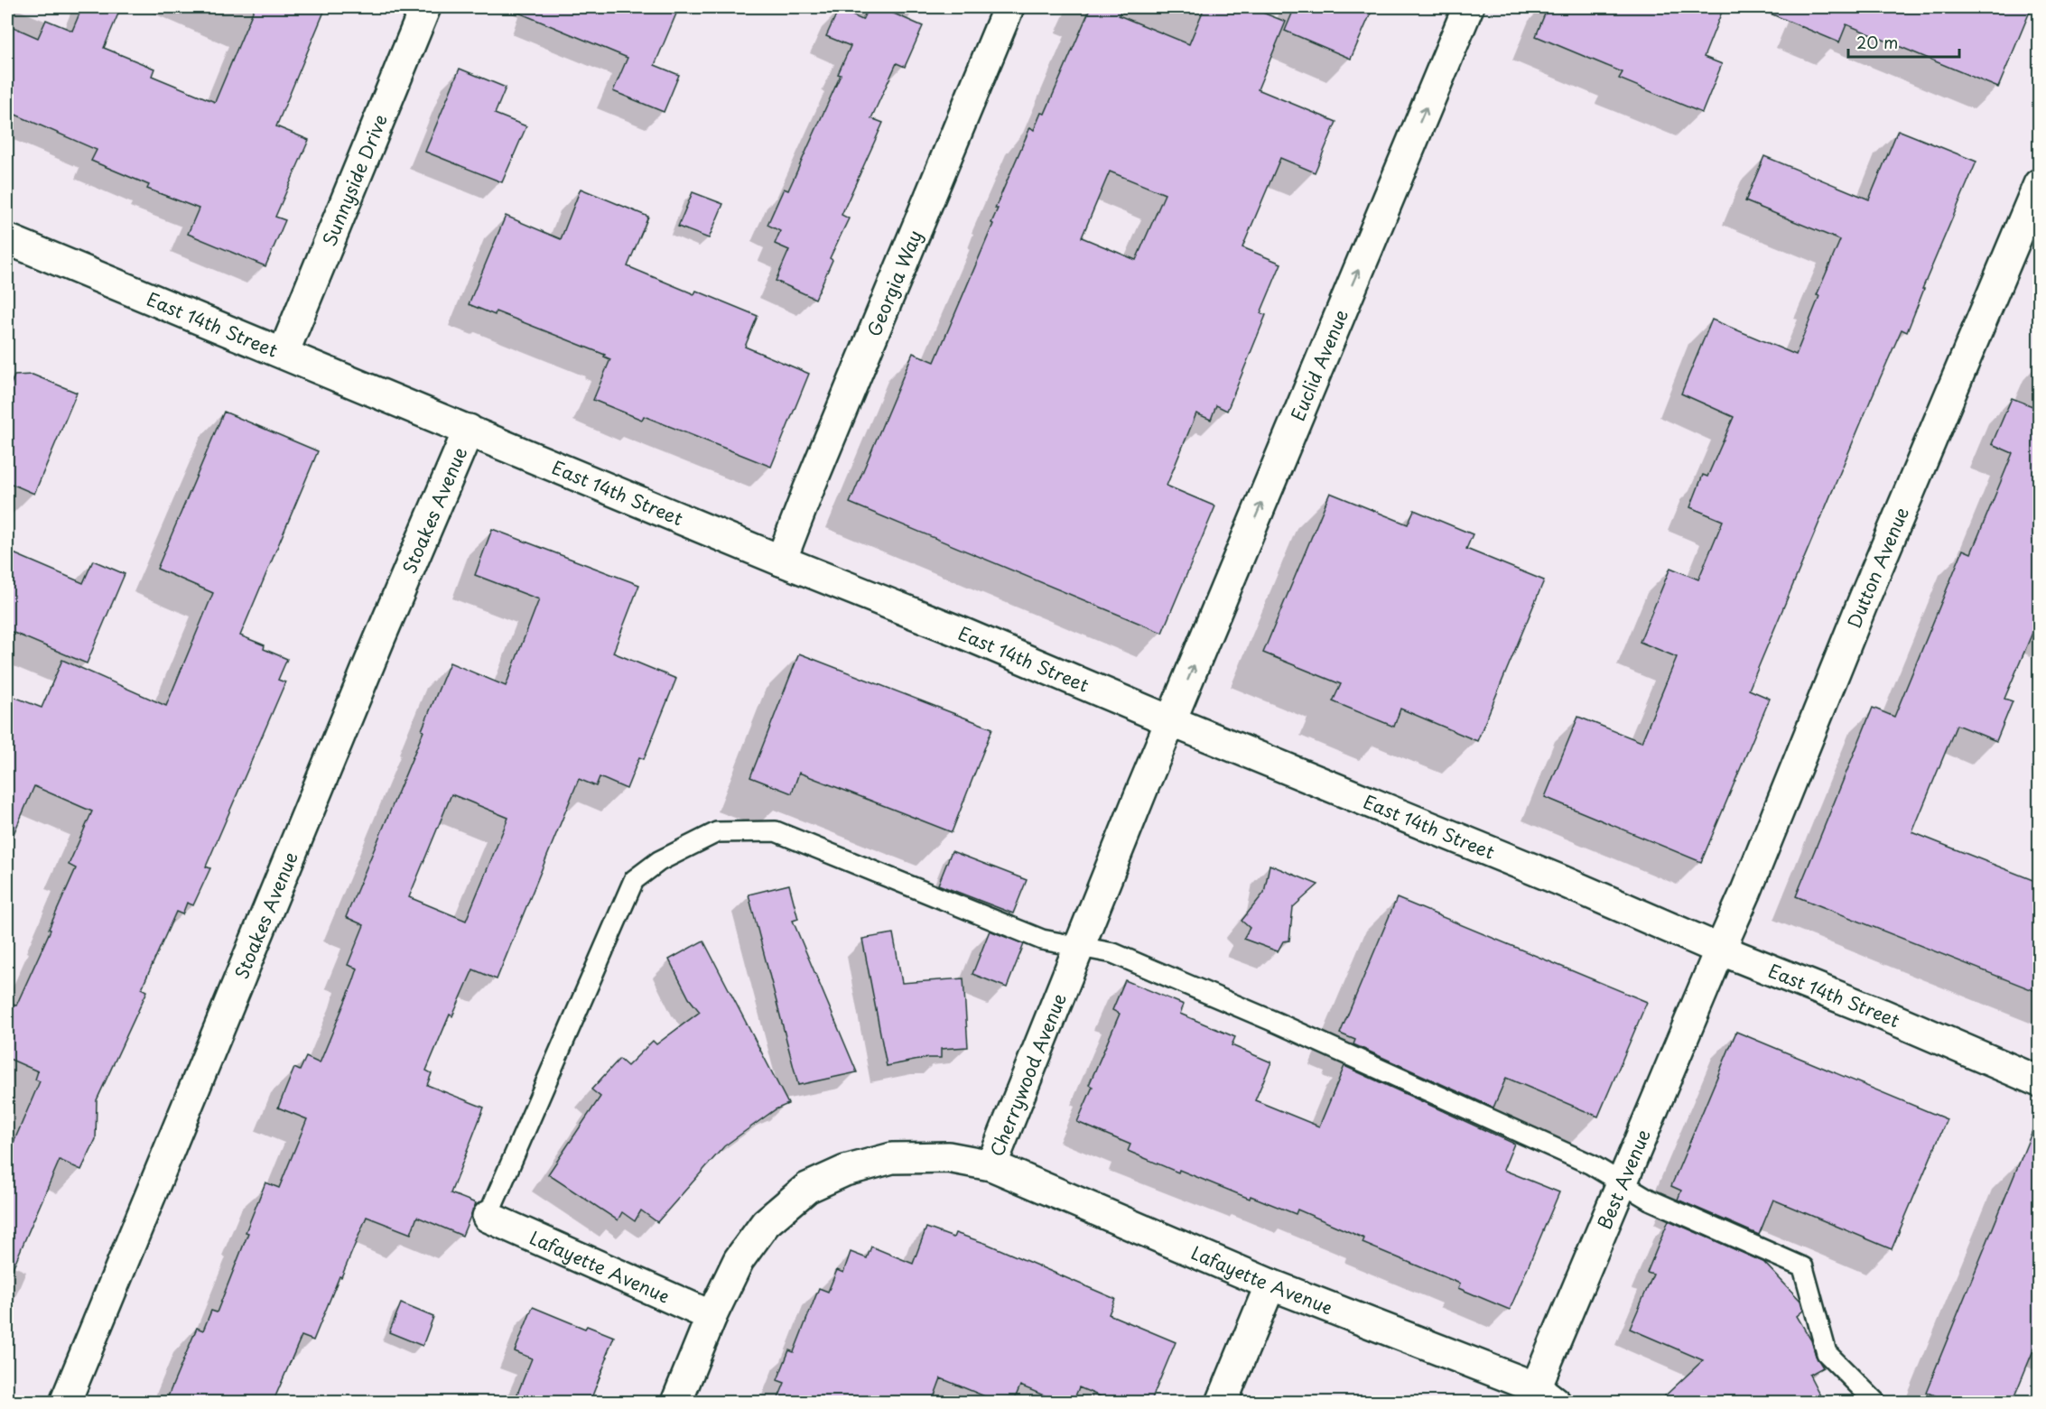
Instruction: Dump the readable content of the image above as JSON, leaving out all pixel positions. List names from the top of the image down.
{
  "streets": {
    "street": [
      "Sunnyside Drive",
      "Georgia Way",
      "East 14th Street",
      "Euclid Avenue",
      "Stoakes Avenue",
      "Dutton Avenue",
      "Cherrywood Avenue",
      "Best Avenue",
      "Lafayette Avenue"
    ]
  },
  "crossings": [
    ["Sunnyside Drive", "East 14th Street"],
    ["Georgia Way", "East 14th Street"],
    ["East 14th Street", "Euclid Avenue"],
    ["East 14th Street", "Stoakes Avenue"],
    ["East 14th Street", "Dutton Avenue"],
    ["East 14th Street", "Cherrywood Avenue"],
    ["East 14th Street", "Best Avenue"],
    ["Euclid Avenue", "Cherrywood Avenue"],
    ["Dutton Avenue", "Best Avenue"],
    ["Cherrywood Avenue", "Lafayette Avenue"],
    ["Best Avenue", "Lafayette Avenue"]
  ],
  "one_way": ["Euclid Avenue"],
  "scale_bar": "20 m"
}
